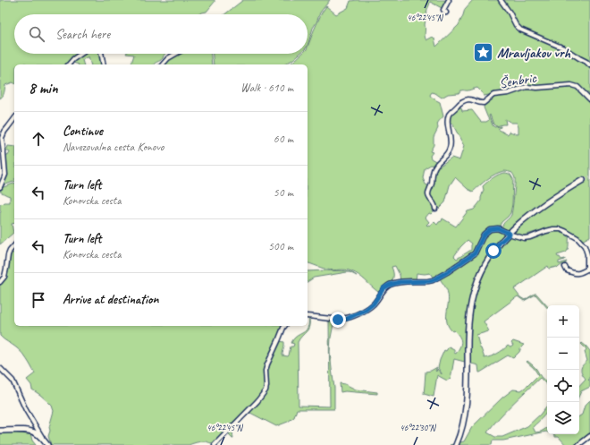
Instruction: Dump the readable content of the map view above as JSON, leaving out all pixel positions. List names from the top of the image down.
{
  "streets": {
    "street": ["Šenbric"]
  },
  "places": {
    "place": ["Mravljakov vrh"]
  },
  "page": {
    "search": "Search here",
    "heading": ["8 min", "Walk · 610 m"],
    "list": [
      ["Continue", "Navezovalna cesta Konovo", "60 m"],
      ["Turn left", "Konovska cesta", "50 m"],
      ["Turn left", "Konovska cesta", "500 m"],
      "Arrive at destination"
    ],
    "map_buttons": ["+", "−"]
  },
  "coordinates": ["46°22'45\"N", "46°22'30\"N"]
}
